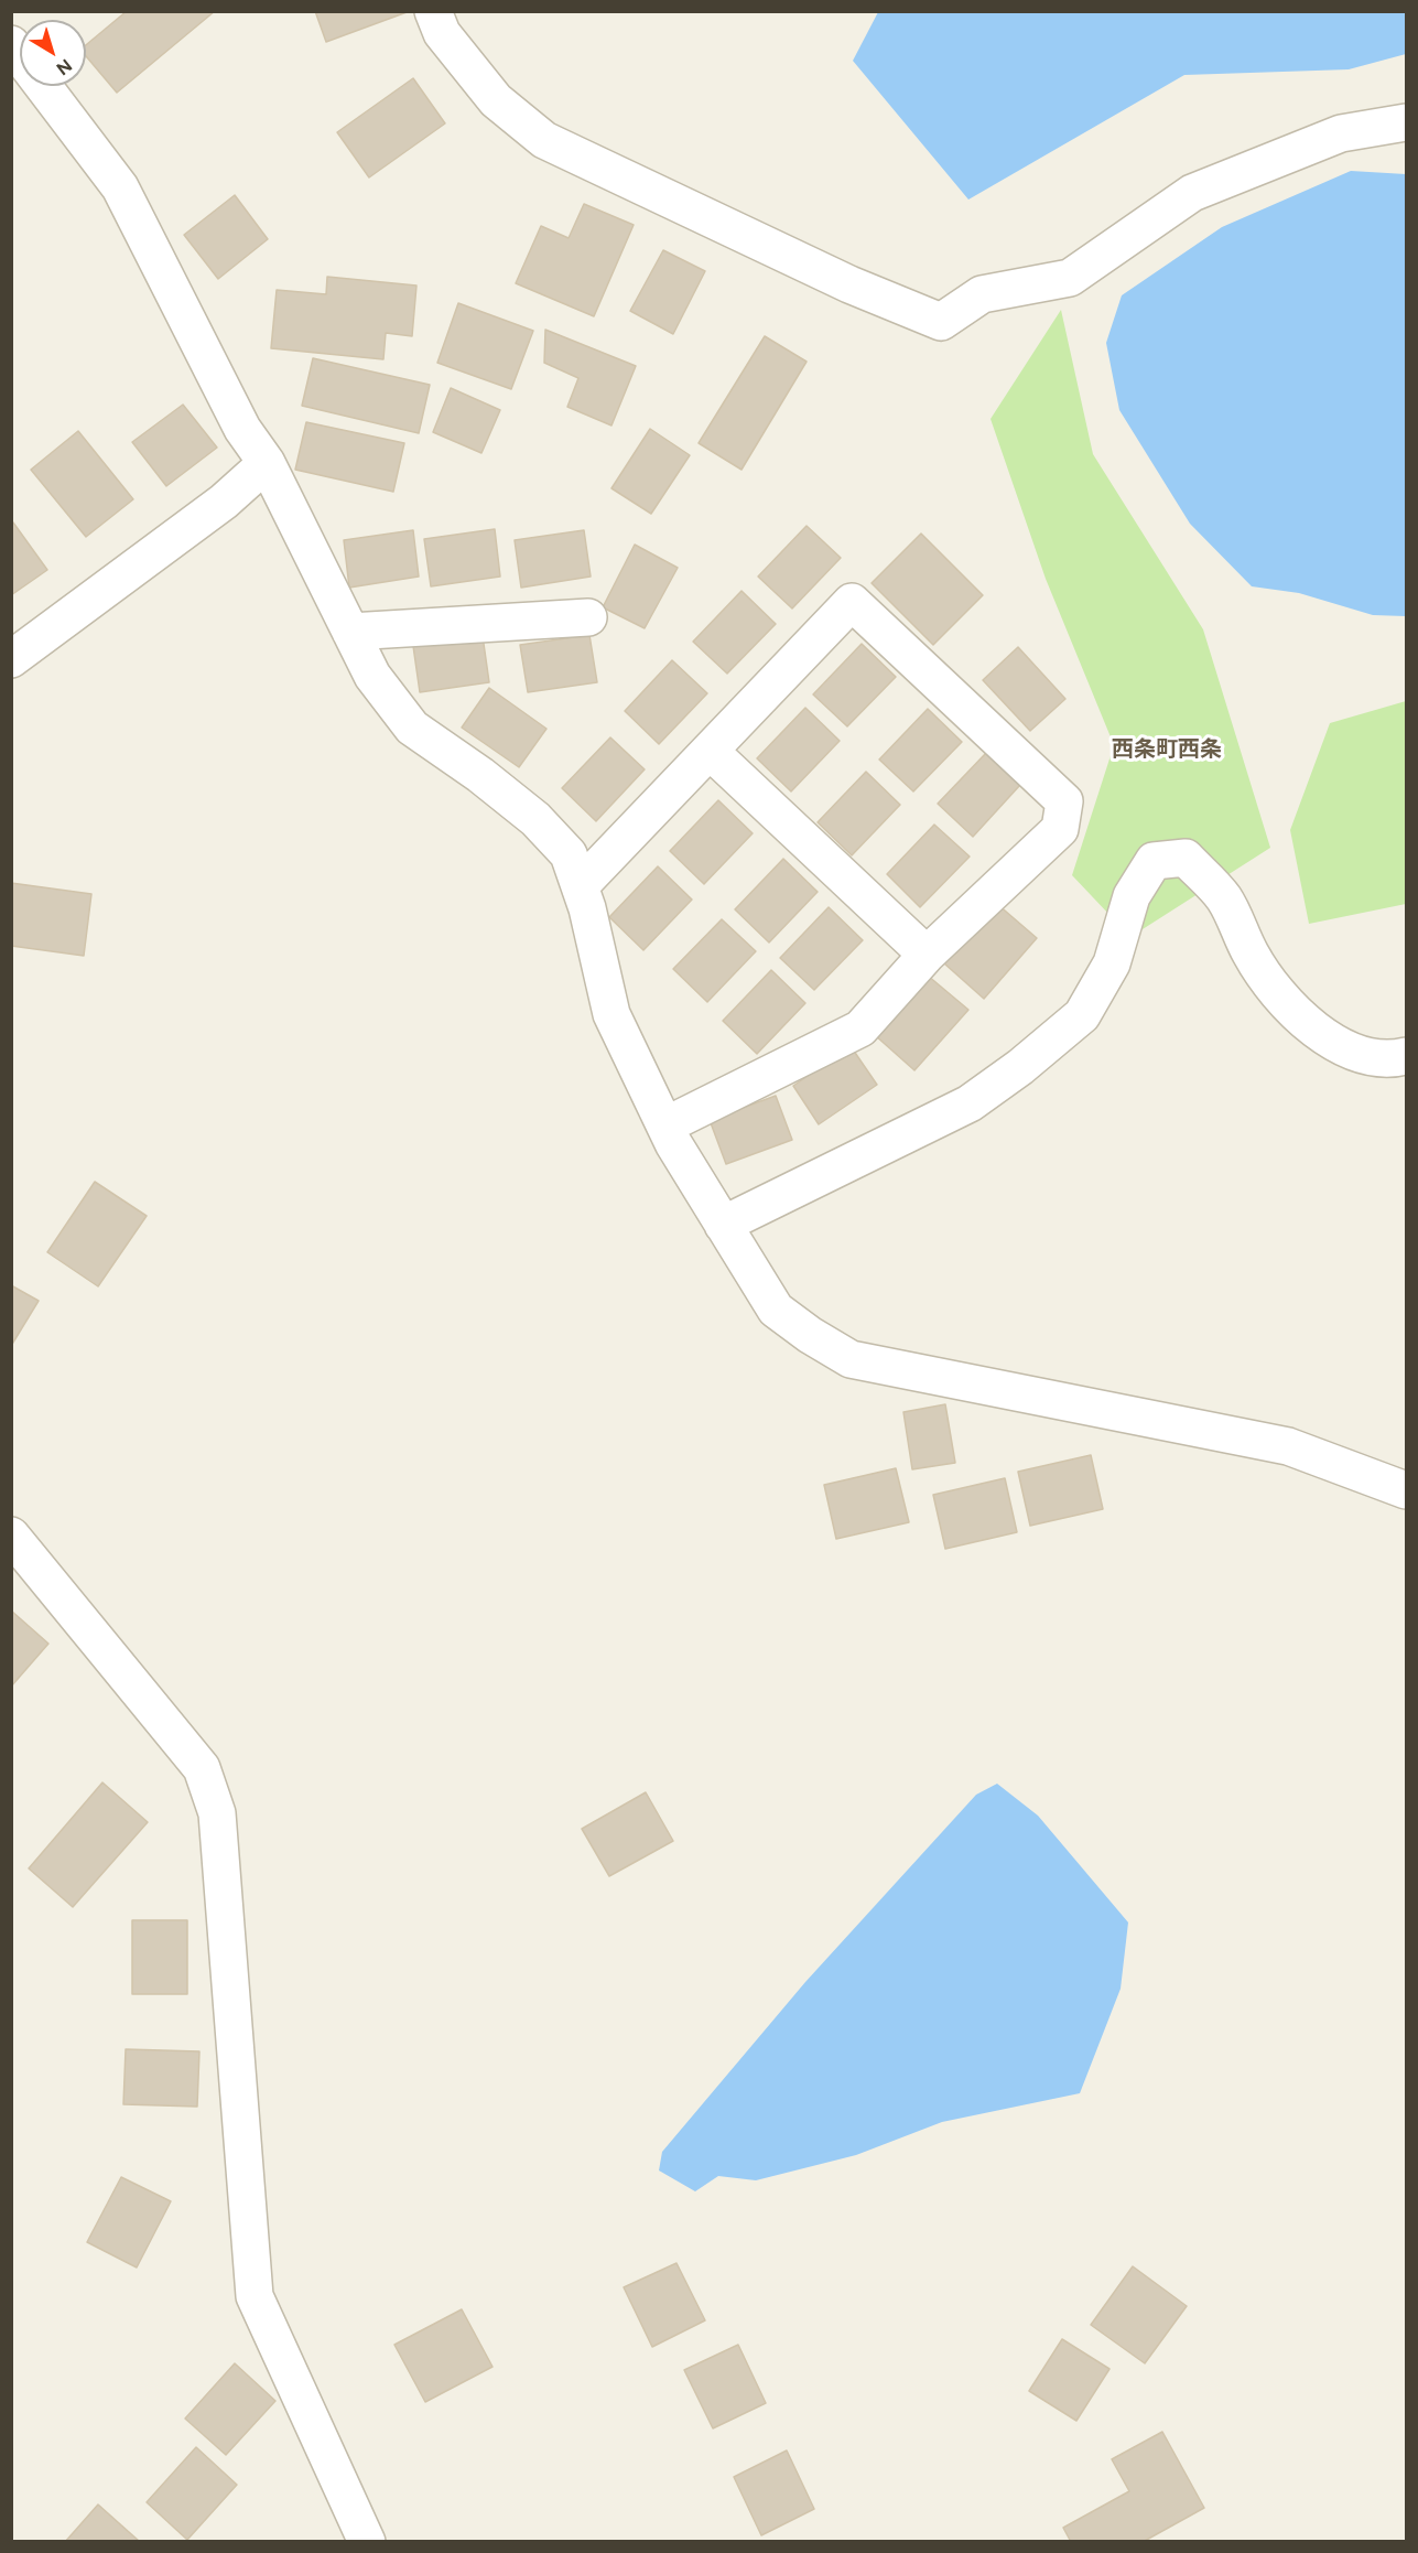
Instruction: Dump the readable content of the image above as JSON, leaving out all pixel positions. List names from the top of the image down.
{
  "districts": ["西条町西条"],
  "north": "bottom right"
}
